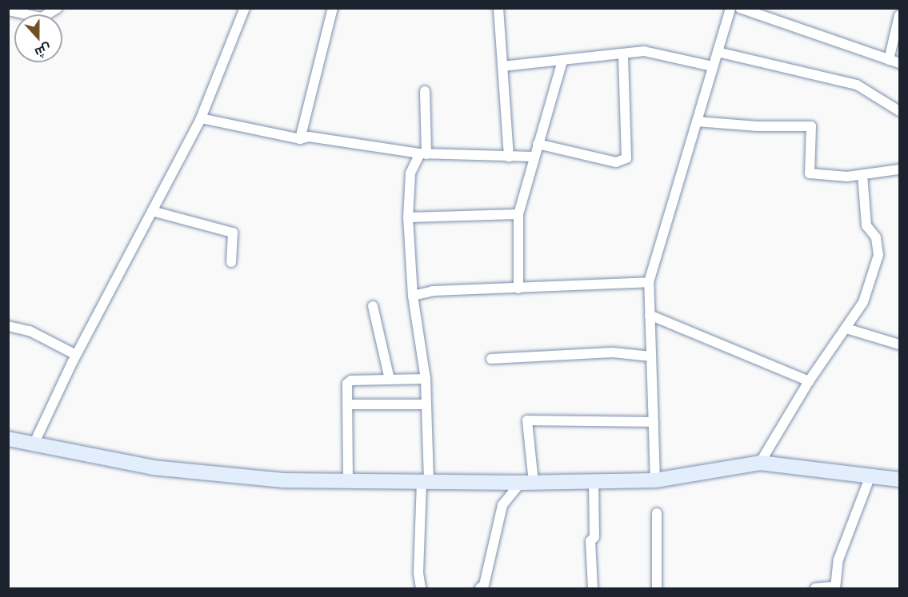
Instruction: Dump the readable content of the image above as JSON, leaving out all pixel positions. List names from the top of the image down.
{
  "north": "bottom"
}
